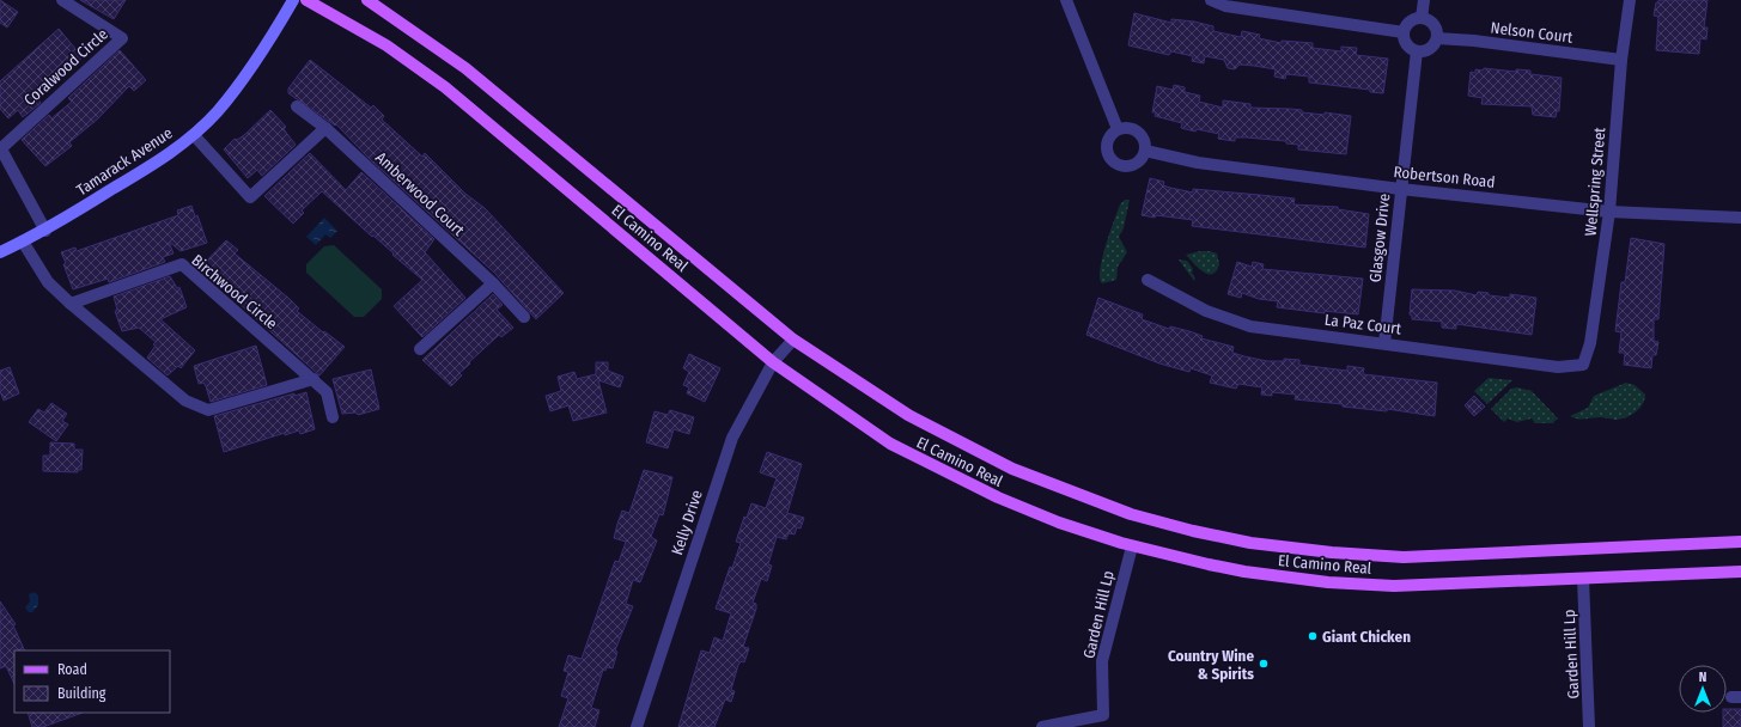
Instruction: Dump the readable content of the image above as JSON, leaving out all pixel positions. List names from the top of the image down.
{
  "streets": {
    "main road": ["Tamarack Avenue", "El Camino Real"],
    "street": [
      "Nelson Court",
      "Coralwood Circle",
      "Robertson Road",
      "Wellspring Street",
      "Amberwood Court",
      "Glasgow Drive",
      "Birchwood Circle",
      "La Paz Court",
      "Kelly Drive",
      "Garden Hill Lp"
    ]
  },
  "crossings": [
    ["Nelson Court", "Wellspring Street"],
    ["Nelson Court", "Glasgow Drive"],
    ["Robertson Road", "Wellspring Street"],
    ["Robertson Road", "Glasgow Drive"],
    ["Wellspring Street", "La Paz Court"],
    ["El Camino Real", "Kelly Drive"],
    ["El Camino Real", "Garden Hill Lp"],
    ["Glasgow Drive", "La Paz Court"]
  ],
  "places": ["Giant Chicken", "Country Wine & Spirits"],
  "legend": ["Road", "Building"],
  "north": "top"
}
